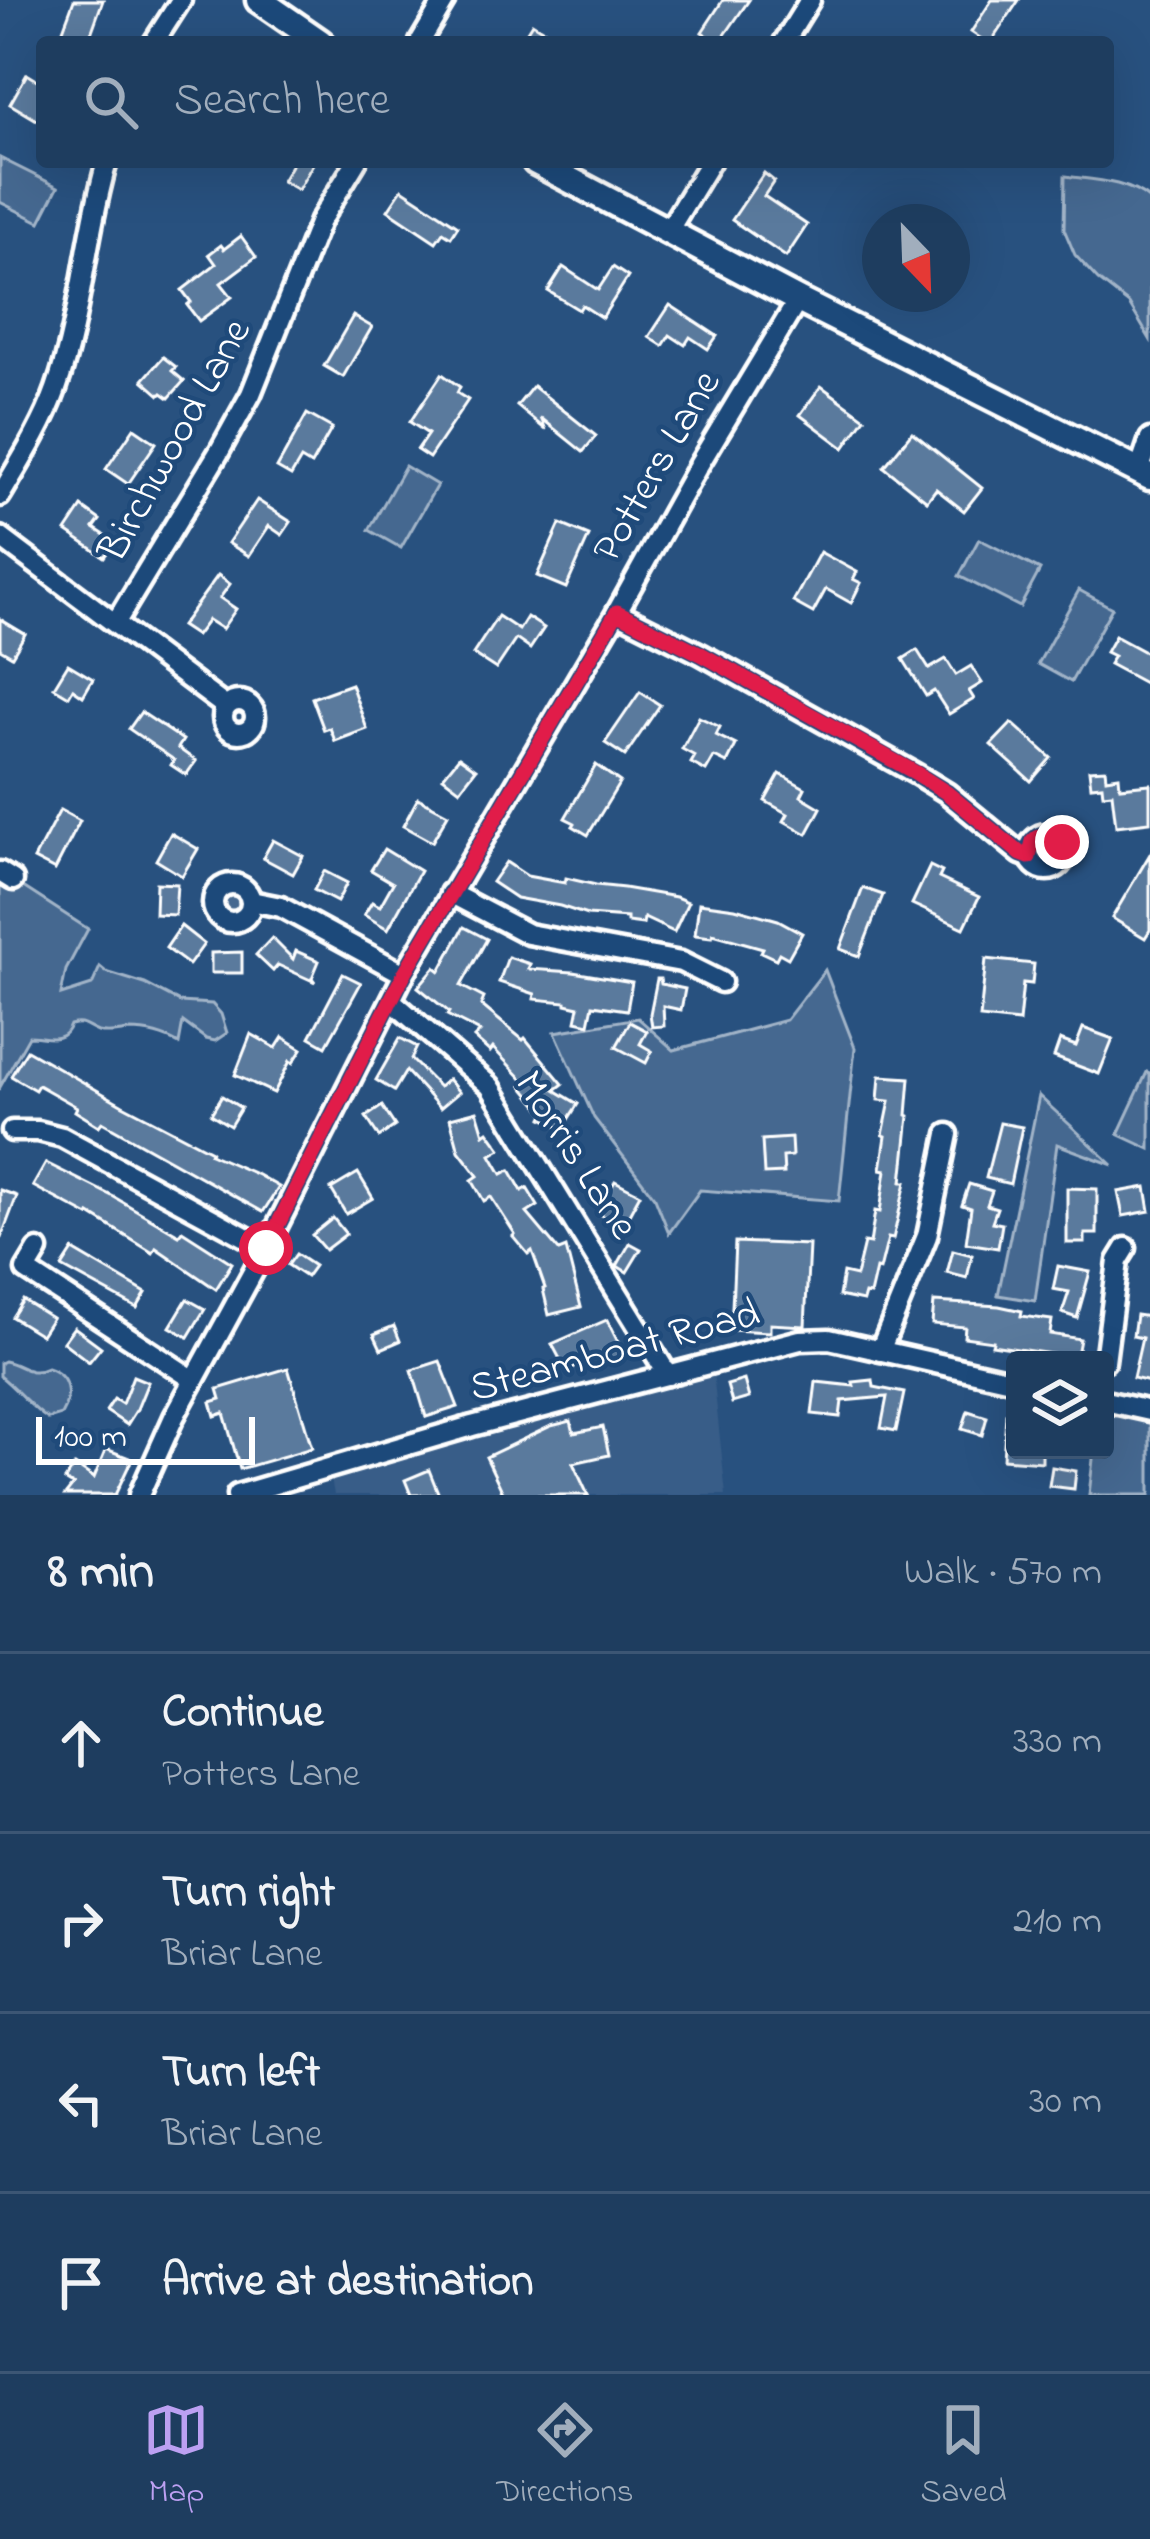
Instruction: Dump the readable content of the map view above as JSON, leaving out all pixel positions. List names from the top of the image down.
{
  "streets": {
    "street": [
      "Birchwood Lane",
      "Potters Lane",
      "Morris Lane",
      "Steamboat Road"
    ]
  },
  "crossings": [
    ["Potters Lane", "Morris Lane"],
    ["Morris Lane", "Steamboat Road"]
  ],
  "scale_bar": "100 m",
  "north": "bottom right",
  "page": {
    "search": "Search here",
    "scale": "100 m",
    "heading": ["8 min", "Walk · 570 m"],
    "list": [
      ["Continue", "Potters Lane", "330 m"],
      ["Turn right", "Briar Lane", "210 m"],
      ["Turn left", "Briar Lane", "30 m"],
      "Arrive at destination"
    ],
    "nav": ["Map", "Directions", "Saved"]
  }
}
